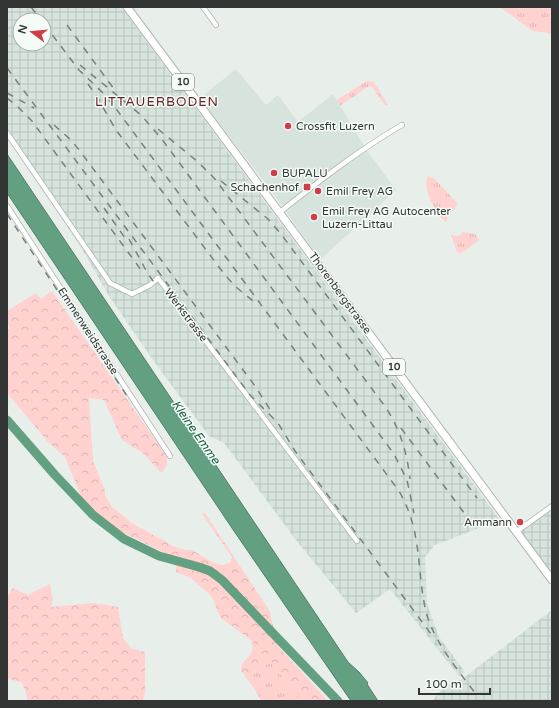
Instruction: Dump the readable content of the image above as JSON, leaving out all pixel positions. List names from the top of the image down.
{
  "streets": {
    "main road": ["10", "Thorenbergstrasse"],
    "street": ["Werkstrasse", "Emmenweidstrasse"]
  },
  "districts": ["LITTAUERBODEN"],
  "water": ["Kleine Emme"],
  "places": {
    "other": [
      "Crossfit Luzern",
      "BUPALU",
      "Emil Frey AG",
      "Emil Frey AG Autocenter Luzern-Littau",
      "Ammann"
    ],
    "transit": ["Schachenhof"]
  },
  "scale_bar": "100 m",
  "north": "left"
}
